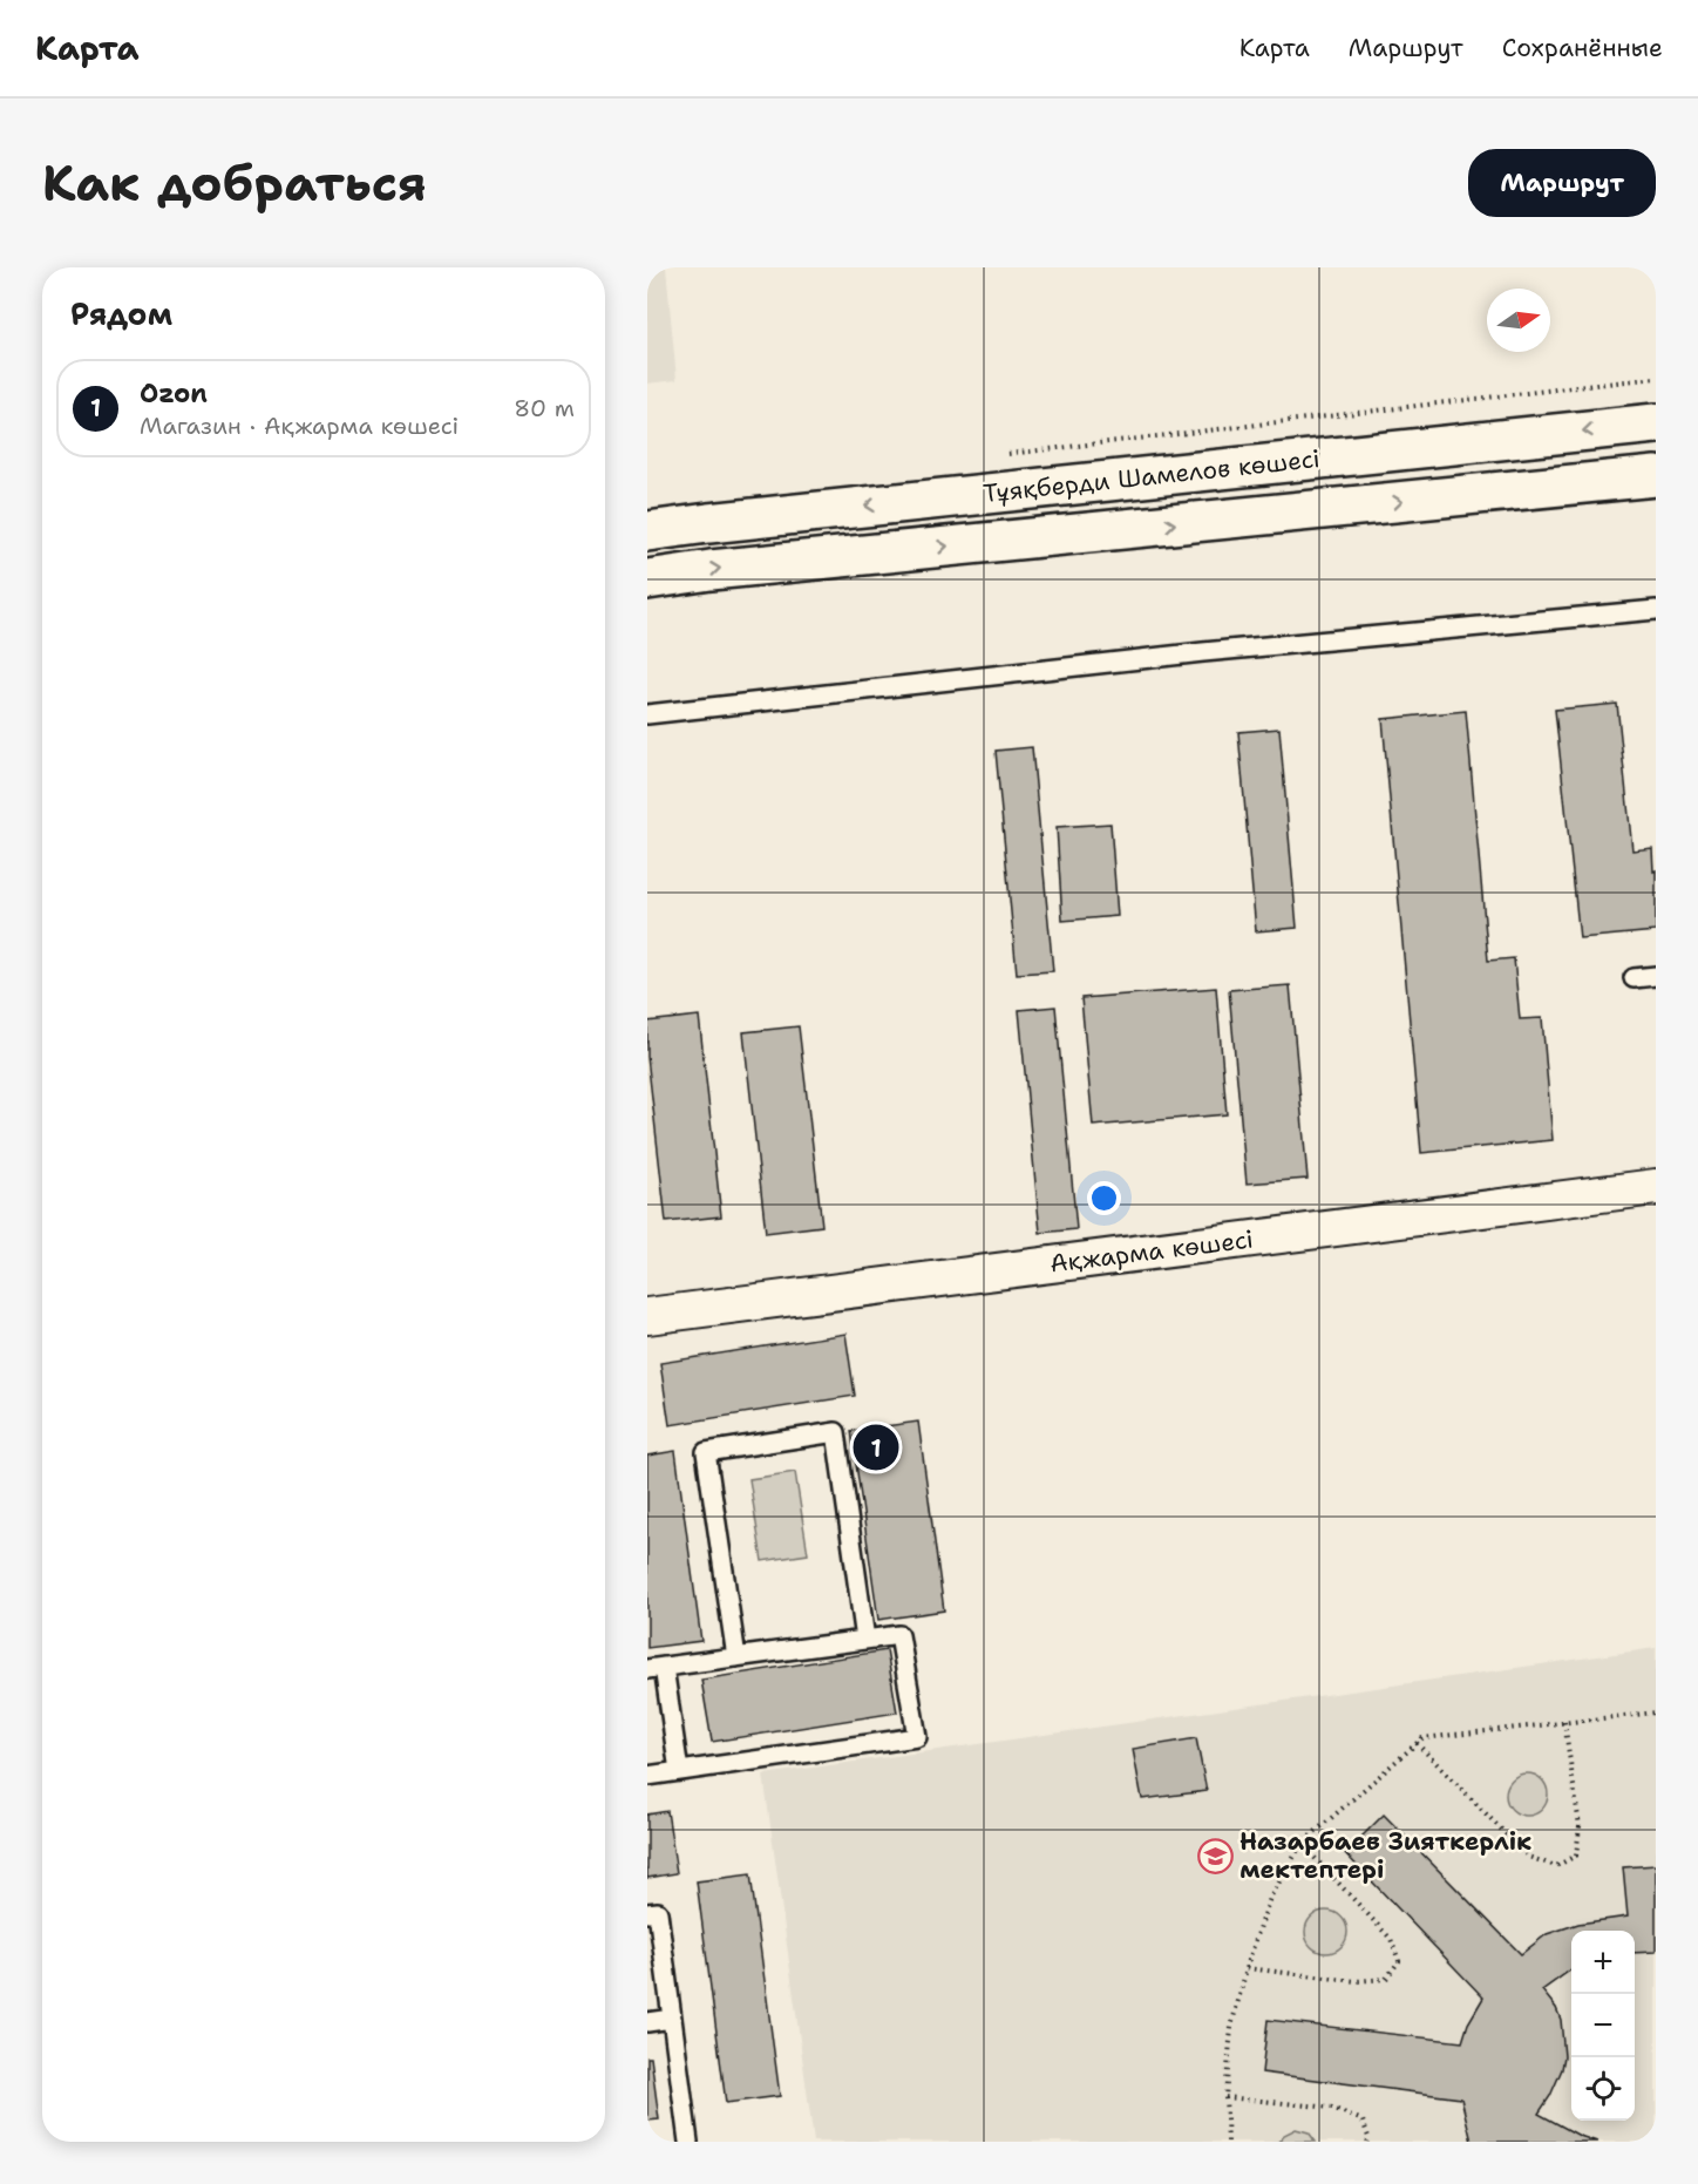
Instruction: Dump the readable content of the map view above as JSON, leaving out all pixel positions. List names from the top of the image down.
{
  "streets": {
    "street": ["Тұяқберди Шамелов көшесі", "Ақжарма көшесі"]
  },
  "places": {
    "school or university": ["Назарбаев Зияткерлік мектептері"]
  },
  "north": "right",
  "page": {
    "header": "Карта",
    "nav": ["Карта", "Маршрут", "Сохранённые"],
    "buttons": "Маршрут",
    "title": "Как добраться",
    "heading": "Рядом",
    "list": [
      {
        "mark": "1",
        "name": "Ozon",
        "note": "Магазин · Ақжарма көшесі",
        "value": "80 m"
      }
    ],
    "pins": "1",
    "map_buttons": ["+", "−"]
  }
}
